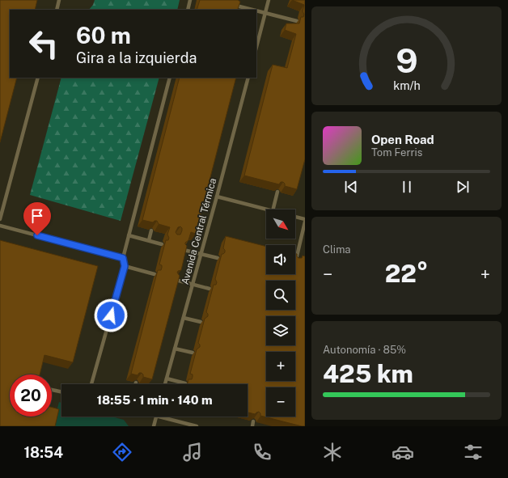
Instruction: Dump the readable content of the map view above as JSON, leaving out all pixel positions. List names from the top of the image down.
{
  "streets": {
    "lane": ["Avenida Central Térmica"]
  },
  "north": "bottom right",
  "page": {
    "turn": ["60 m", "Gira a la izquierda"],
    "song": ["Open Road", "Tom Ferris"],
    "map_buttons": ["+", "−"],
    "tile": [
      "Clima",
      ["Autonomía · 85%", "425 km"]
    ],
    "heat": ["−", "22°", "+"],
    "limit": "20",
    "trip": "18:55 · 1 min · 140 m",
    "tabs": "18:54",
    "gauge": ["9", "km/h"]
  }
}
